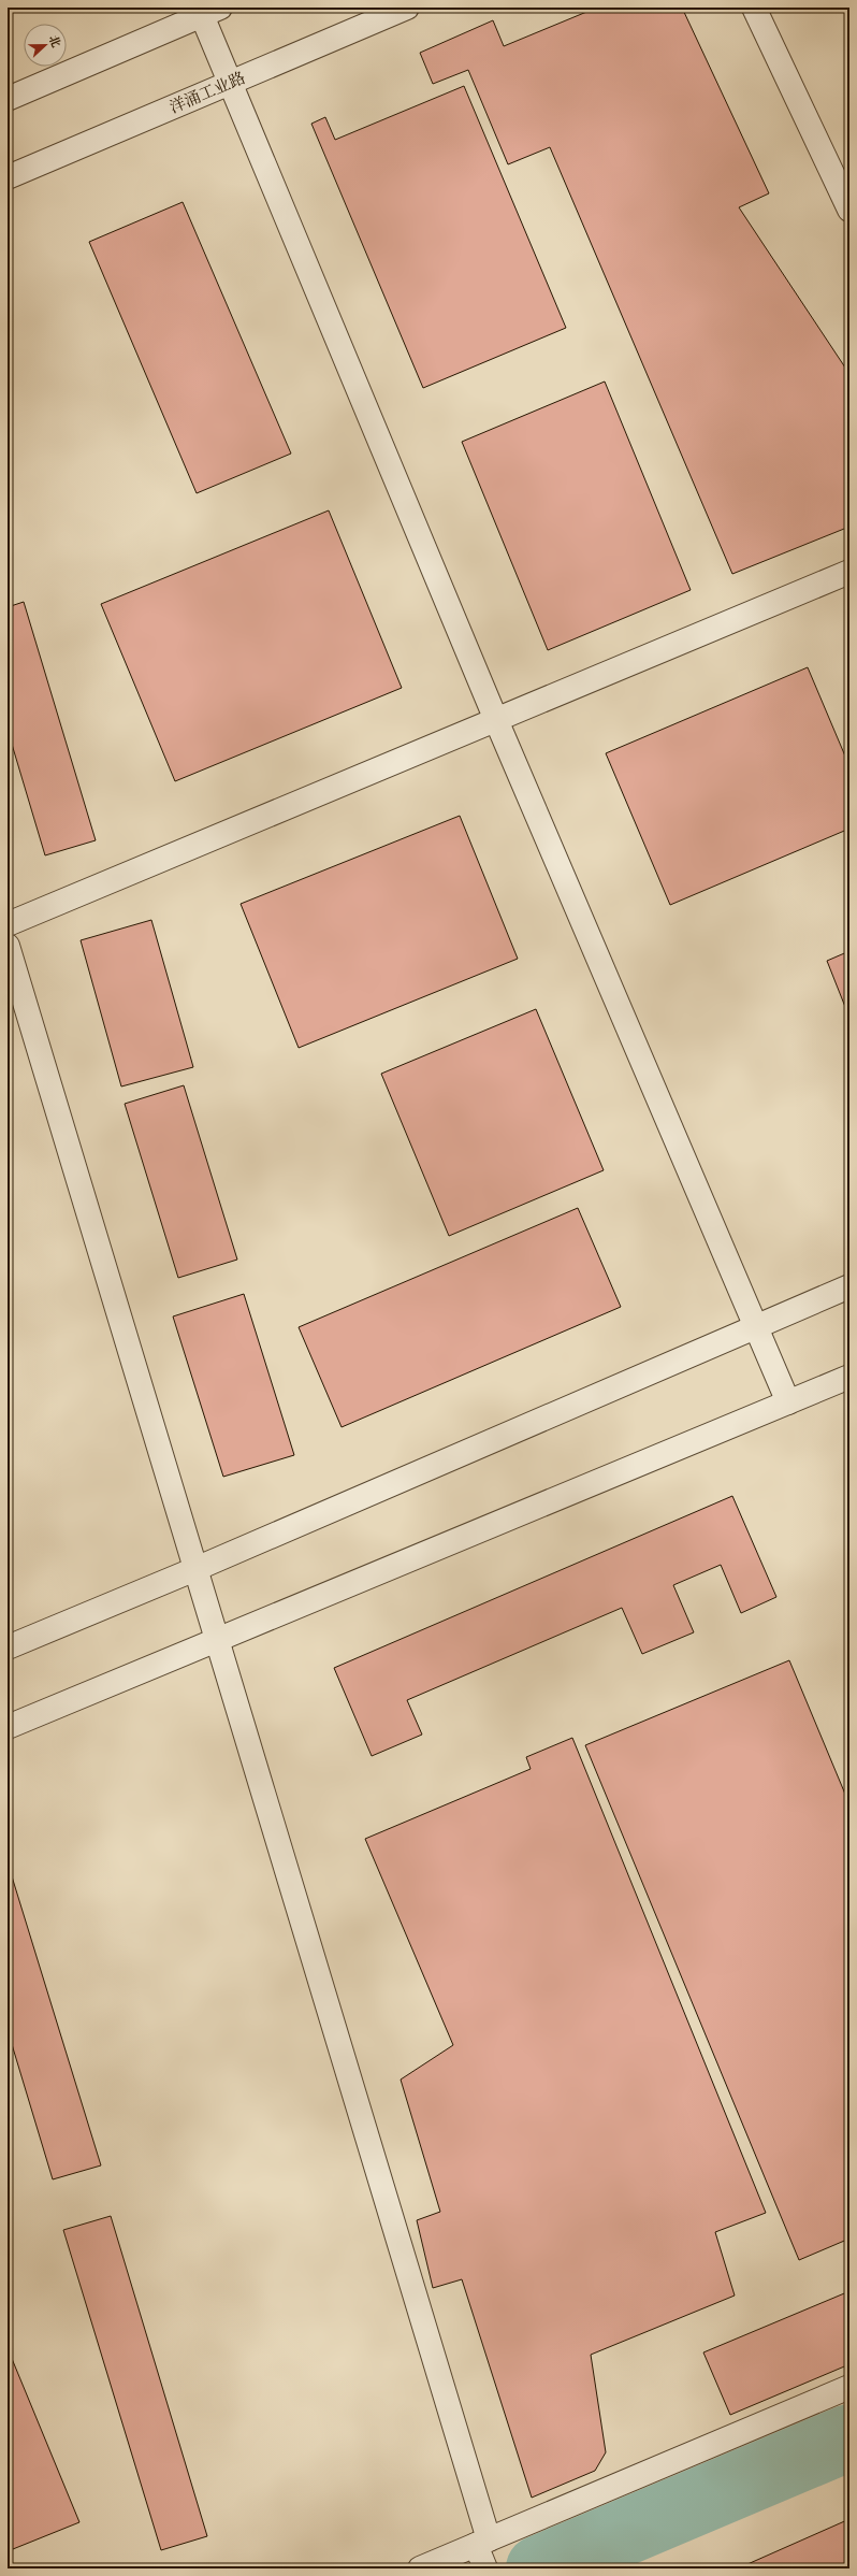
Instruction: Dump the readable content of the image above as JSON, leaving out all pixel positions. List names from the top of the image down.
{
  "streets": {
    "street": ["洋涌工业路"]
  },
  "north": "right"
}
